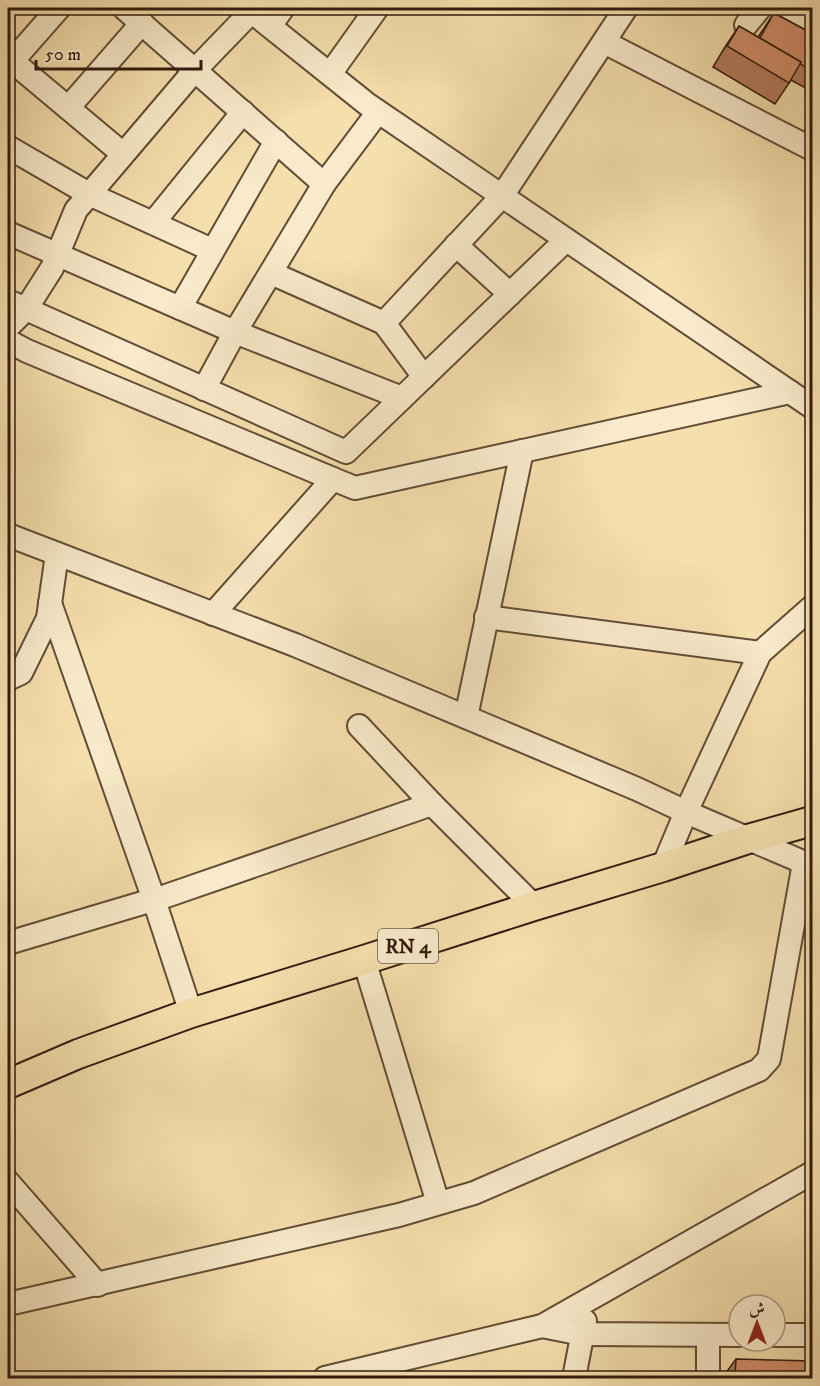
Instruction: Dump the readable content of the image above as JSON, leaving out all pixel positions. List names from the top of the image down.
{
  "streets": {
    "main road": ["RN 4"]
  },
  "scale_bar": "50 m",
  "north": "top"
}
